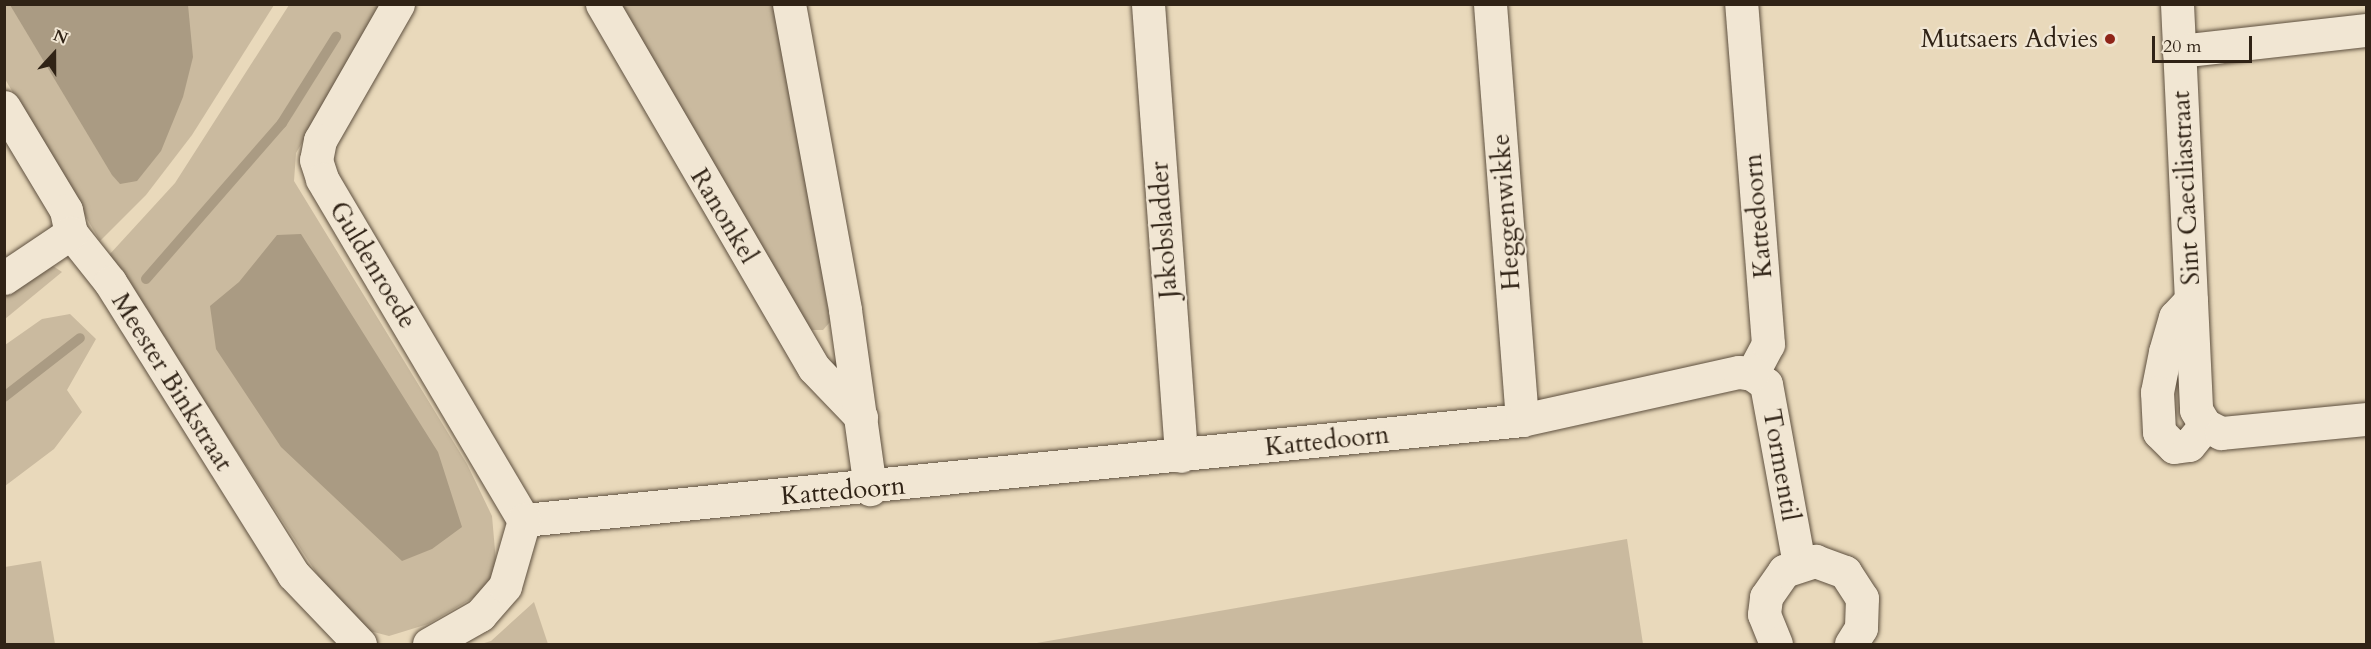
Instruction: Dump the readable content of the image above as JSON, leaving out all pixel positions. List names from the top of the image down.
{
  "streets": {
    "street": [
      "Sint Caeciliastraat",
      "Heggenwikke",
      "Ranonkel",
      "Kattedoorn",
      "Jakobsladder",
      "Guldenroede",
      "Meester Binkstraat",
      "Tormentil"
    ]
  },
  "crossings": [
    ["Heggenwikke", "Kattedoorn"],
    ["Kattedoorn", "Jakobsladder"],
    ["Kattedoorn", "Guldenroede"],
    ["Kattedoorn", "Tormentil"]
  ],
  "places": ["Mutsaers Advies"],
  "scale_bar": "20 m",
  "north": "top"
}
